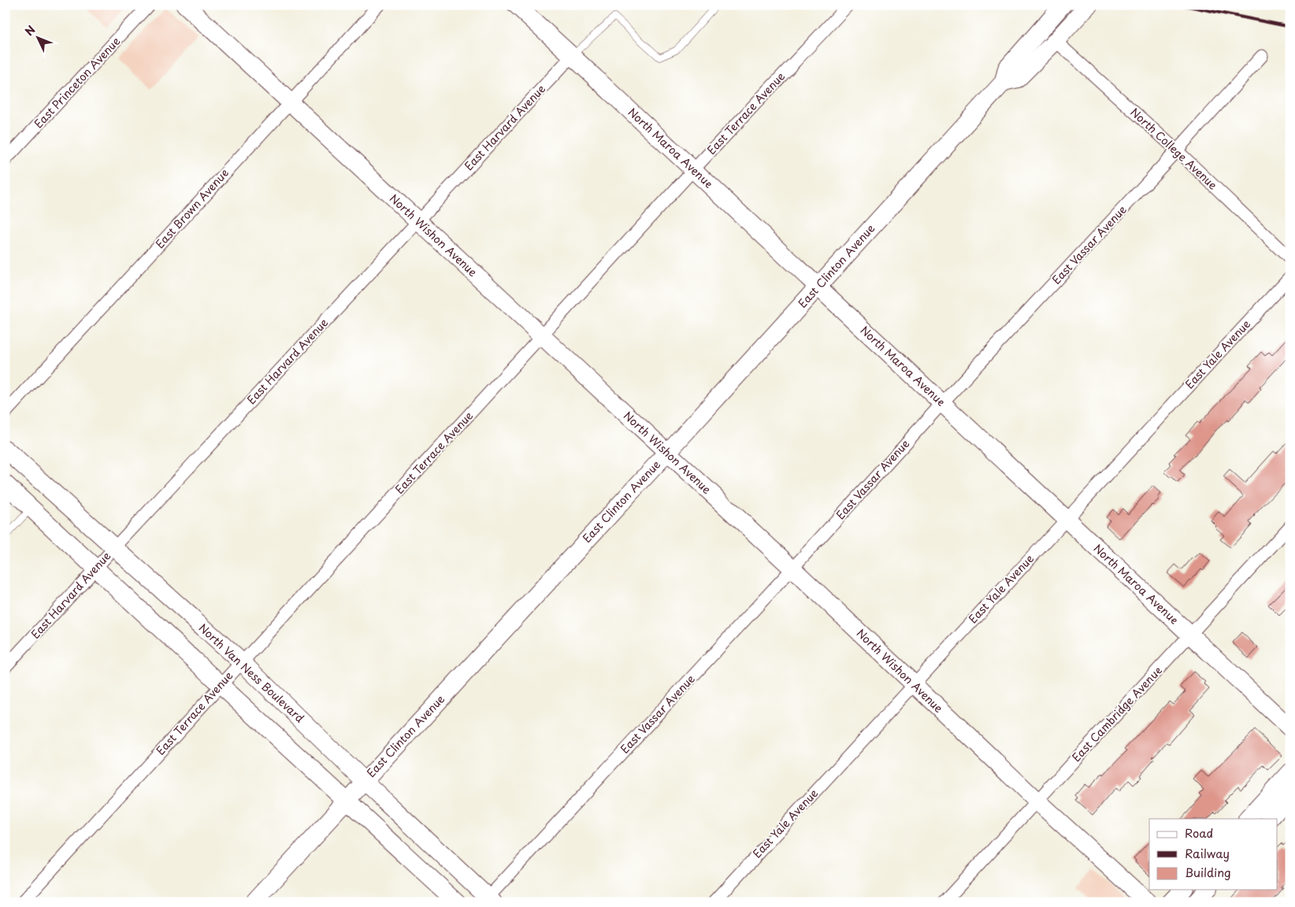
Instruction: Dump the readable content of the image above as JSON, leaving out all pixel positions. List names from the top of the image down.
{
  "streets": {
    "main road": [
      "North Maroa Avenue",
      "North Wishon Avenue",
      "East Clinton Avenue",
      "North Van Ness Boulevard"
    ],
    "street": [
      "East Princeton Avenue",
      "East Terrace Avenue",
      "East Harvard Avenue",
      "North College Avenue",
      "East Brown Avenue",
      "East Vassar Avenue",
      "East Yale Avenue",
      "East Cambridge Avenue"
    ]
  },
  "crossings": [
    ["East Terrace Avenue", "North Maroa Avenue"],
    ["East Terrace Avenue", "North Wishon Avenue"],
    ["East Terrace Avenue", "North Van Ness Boulevard"],
    ["East Harvard Avenue", "North Maroa Avenue"],
    ["East Harvard Avenue", "North Wishon Avenue"],
    ["East Harvard Avenue", "North Van Ness Boulevard"],
    ["North Maroa Avenue", "East Vassar Avenue"],
    ["North Maroa Avenue", "East Clinton Avenue"],
    ["North Maroa Avenue", "East Yale Avenue"],
    ["North Maroa Avenue", "East Cambridge Avenue"],
    ["North College Avenue", "East Vassar Avenue"],
    ["North College Avenue", "East Clinton Avenue"],
    ["East Brown Avenue", "North Wishon Avenue"],
    ["North Wishon Avenue", "East Vassar Avenue"],
    ["North Wishon Avenue", "East Clinton Avenue"],
    ["North Wishon Avenue", "East Yale Avenue"],
    ["North Wishon Avenue", "East Cambridge Avenue"],
    ["East Vassar Avenue", "North Van Ness Boulevard"],
    ["East Clinton Avenue", "North Van Ness Boulevard"]
  ],
  "legend": ["Road", "Railway", "Building"],
  "north": "top left"
}
